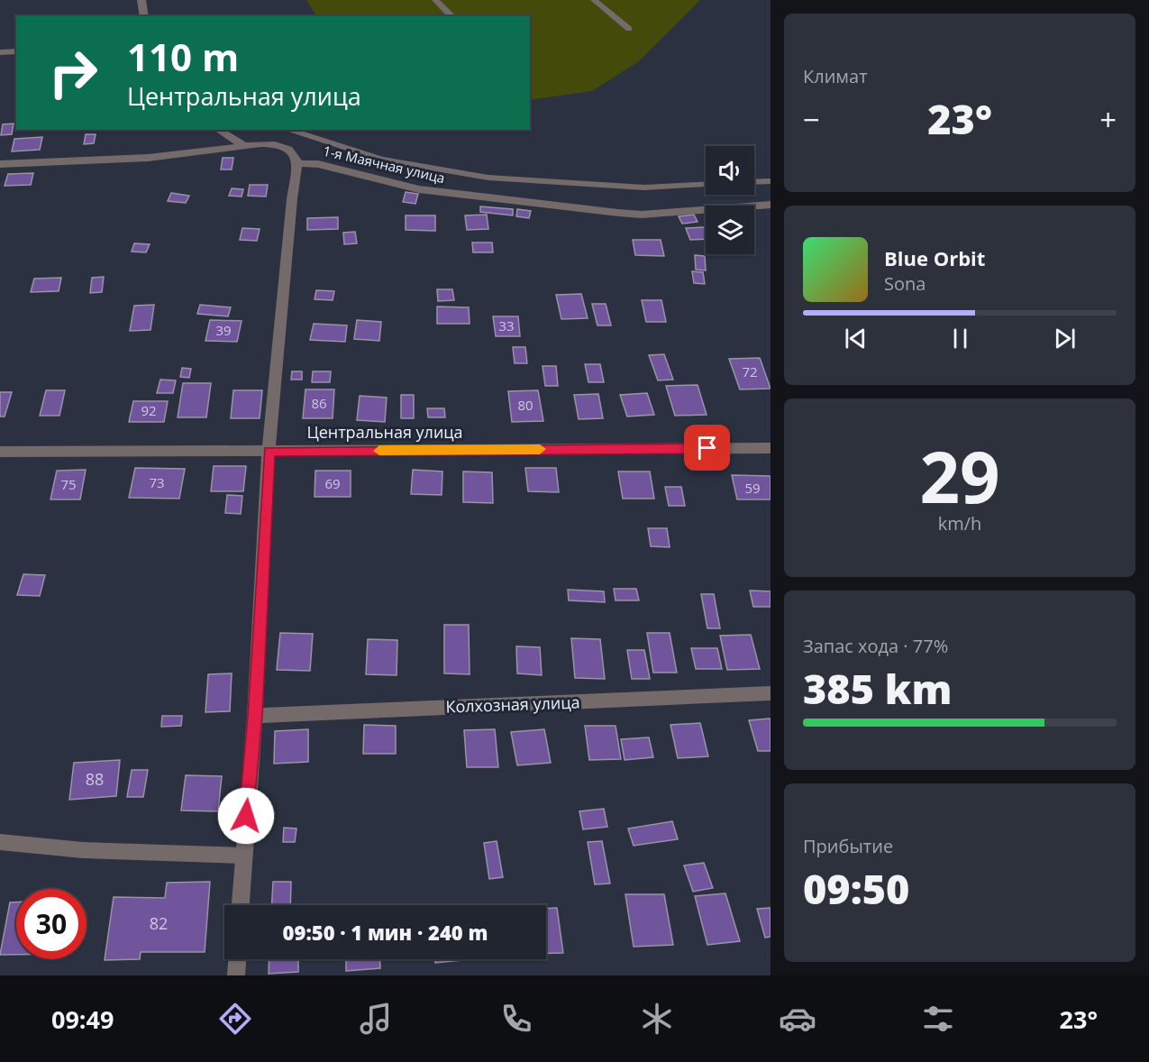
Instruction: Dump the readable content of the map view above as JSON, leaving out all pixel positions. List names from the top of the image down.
{
  "streets": {
    "street": ["1-я Маячная улица", "Центральная улица", "Колхозная улица"]
  },
  "house_numbers": [
    "33",
    "39",
    "72",
    "86",
    "80",
    "92",
    "73",
    "69",
    "75",
    "59",
    "88",
    "82"
  ],
  "page": {
    "tile": [
      "Климат",
      ["29", "km/h"],
      ["Запас хода · 77%", "385 km"],
      ["Прибытие", "09:50"]
    ],
    "turn": ["110 m", "Центральная улица"],
    "heat": ["−", "23°", "+"],
    "song": ["Blue Orbit", "Sona"],
    "limit": "30",
    "trip": "09:50 · 1 мин · 240 m",
    "tabs": ["09:49", "23°"]
  }
}
